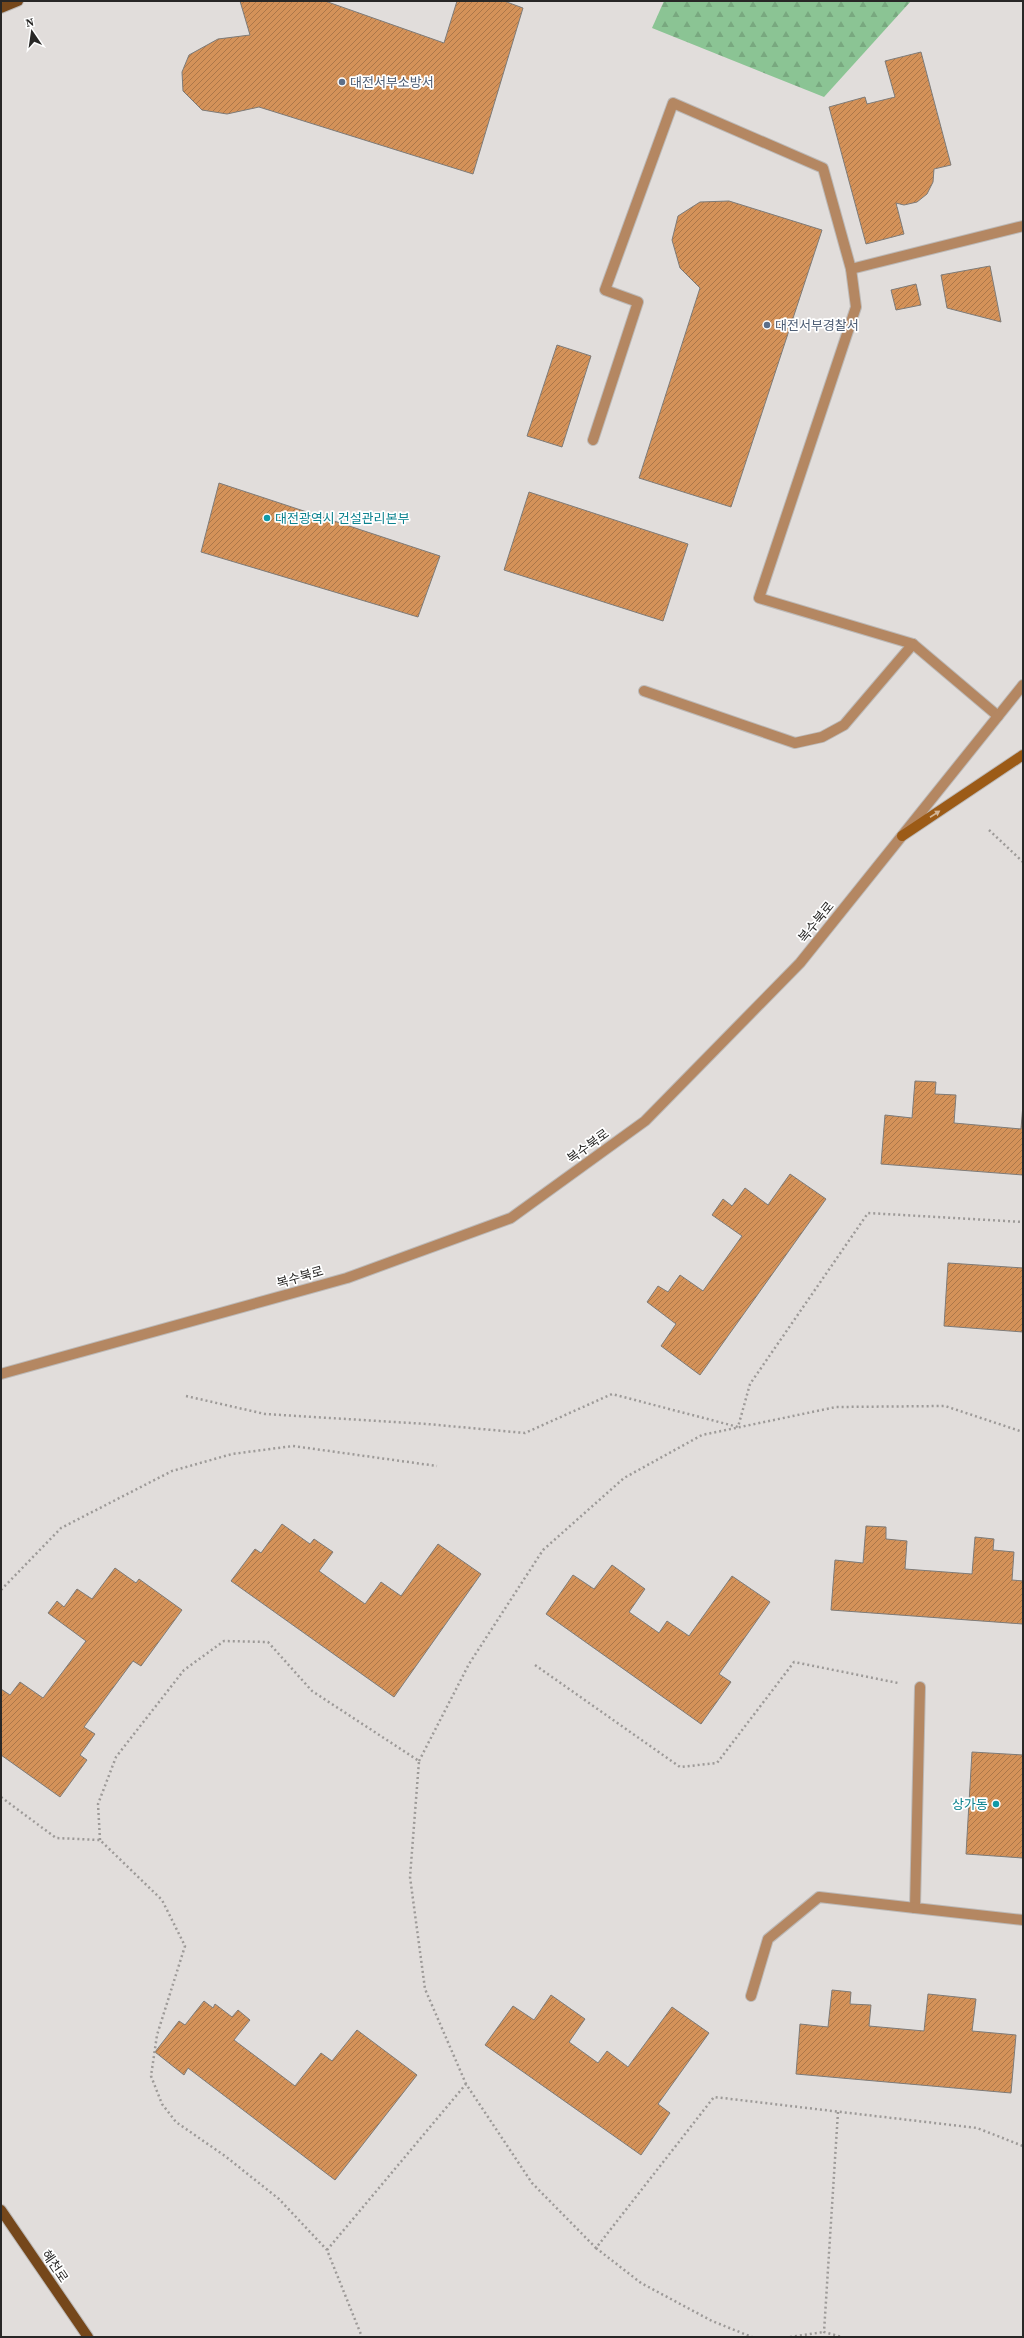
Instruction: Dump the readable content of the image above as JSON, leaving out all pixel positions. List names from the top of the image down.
{
  "streets": {
    "main road": ["혜천로"],
    "street": ["복수북로"]
  },
  "places": [
    "대전서부소방서",
    "대전서부경찰서",
    "대전광역시 건설관리본부",
    "상가동"
  ],
  "north": "top"
}
